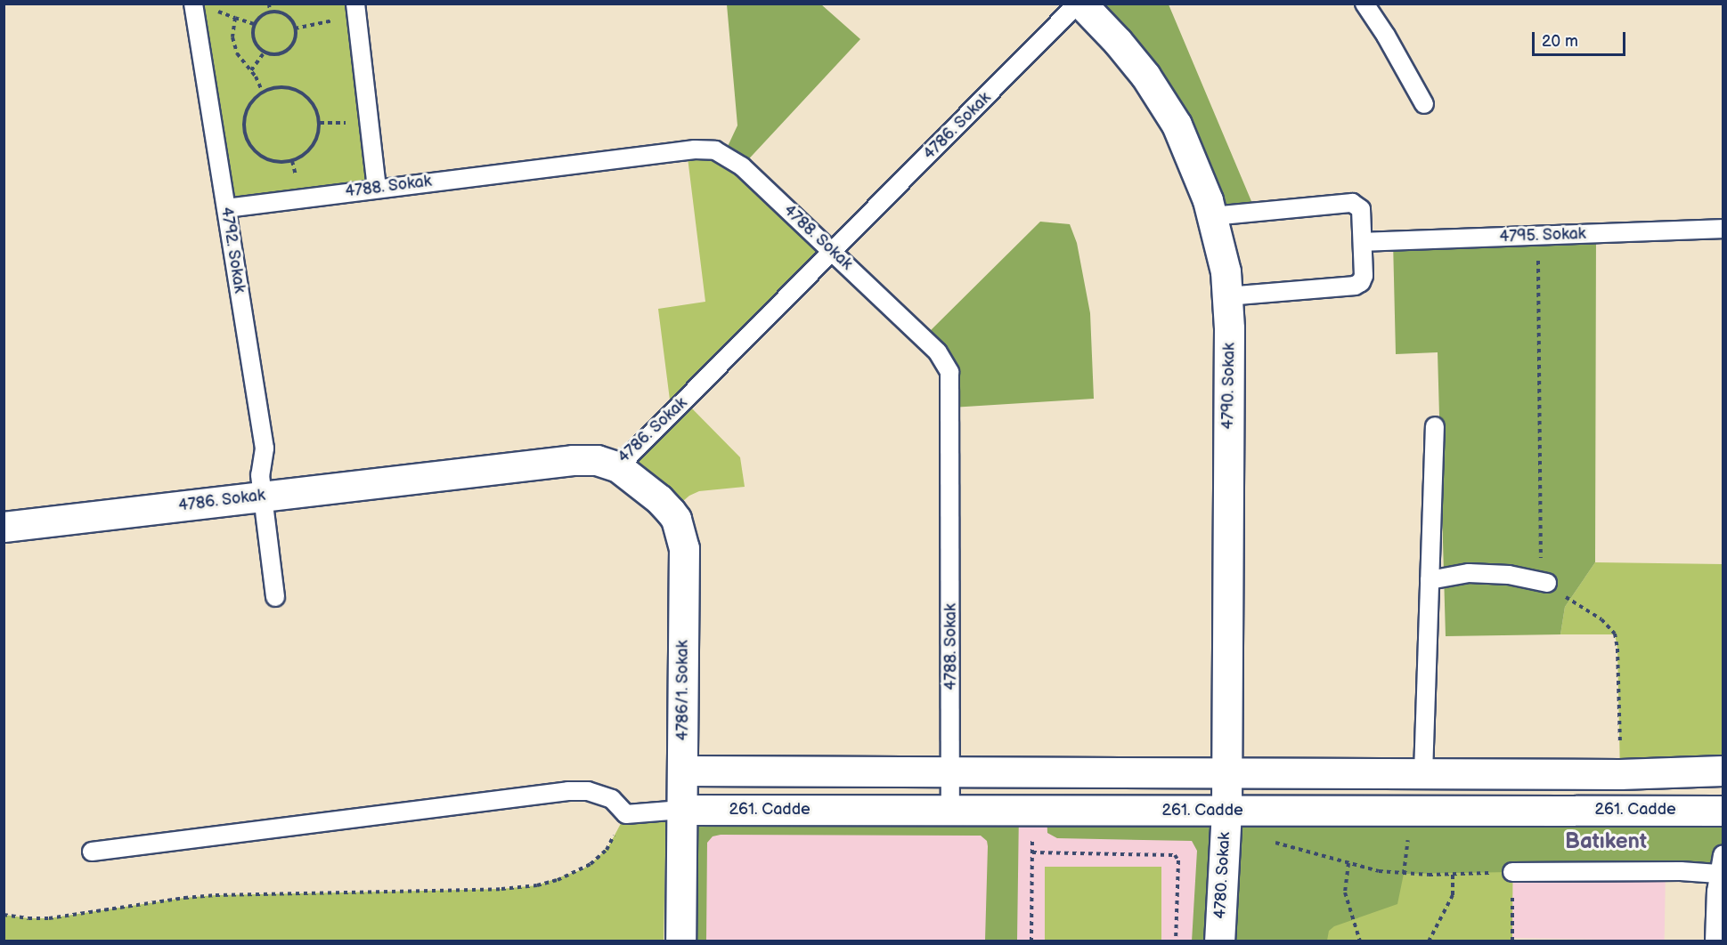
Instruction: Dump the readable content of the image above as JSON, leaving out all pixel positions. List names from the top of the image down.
{
  "streets": {
    "street": [
      "4786. Sokak",
      "4790. Sokak",
      "4786/1. Sokak",
      "261. Cadde",
      "4780. Sokak"
    ],
    "lane": ["4788. Sokak", "4795. Sokak", "4792. Sokak"]
  },
  "crossings": [
    ["4786. Sokak", "4788. Sokak"],
    ["4786. Sokak", "4792. Sokak"],
    ["4786. Sokak", "4790. Sokak"],
    ["4786. Sokak", "4786/1. Sokak"],
    ["4788. Sokak", "4792. Sokak"],
    ["4788. Sokak", "261. Cadde"],
    ["4790. Sokak", "261. Cadde"],
    ["4790. Sokak", "4780. Sokak"],
    ["4786/1. Sokak", "261. Cadde"],
    ["261. Cadde", "4780. Sokak"]
  ],
  "districts": ["Batıkent"],
  "scale_bar": "20 m"
}
